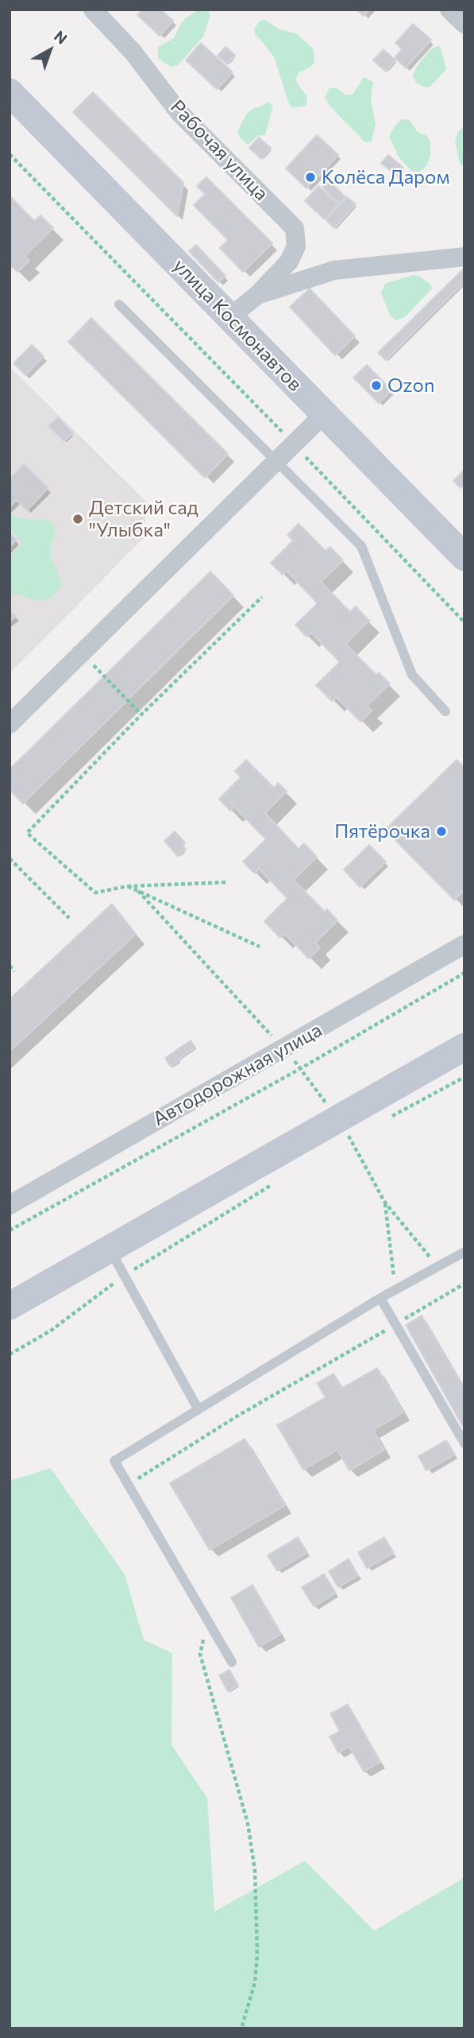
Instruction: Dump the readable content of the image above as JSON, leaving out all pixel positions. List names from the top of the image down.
{
  "streets": {
    "main road": ["улица Космонавтов"],
    "street": ["Рабочая улица", "Автодорожная улица"]
  },
  "crossings": [
    ["Рабочая улица", "улица Космонавтов"]
  ],
  "places": [
    "Колёса Даром",
    "Ozon",
    "Детский сад \"Улыбка\"",
    "Пятёрочка"
  ],
  "north": "top right"
}
